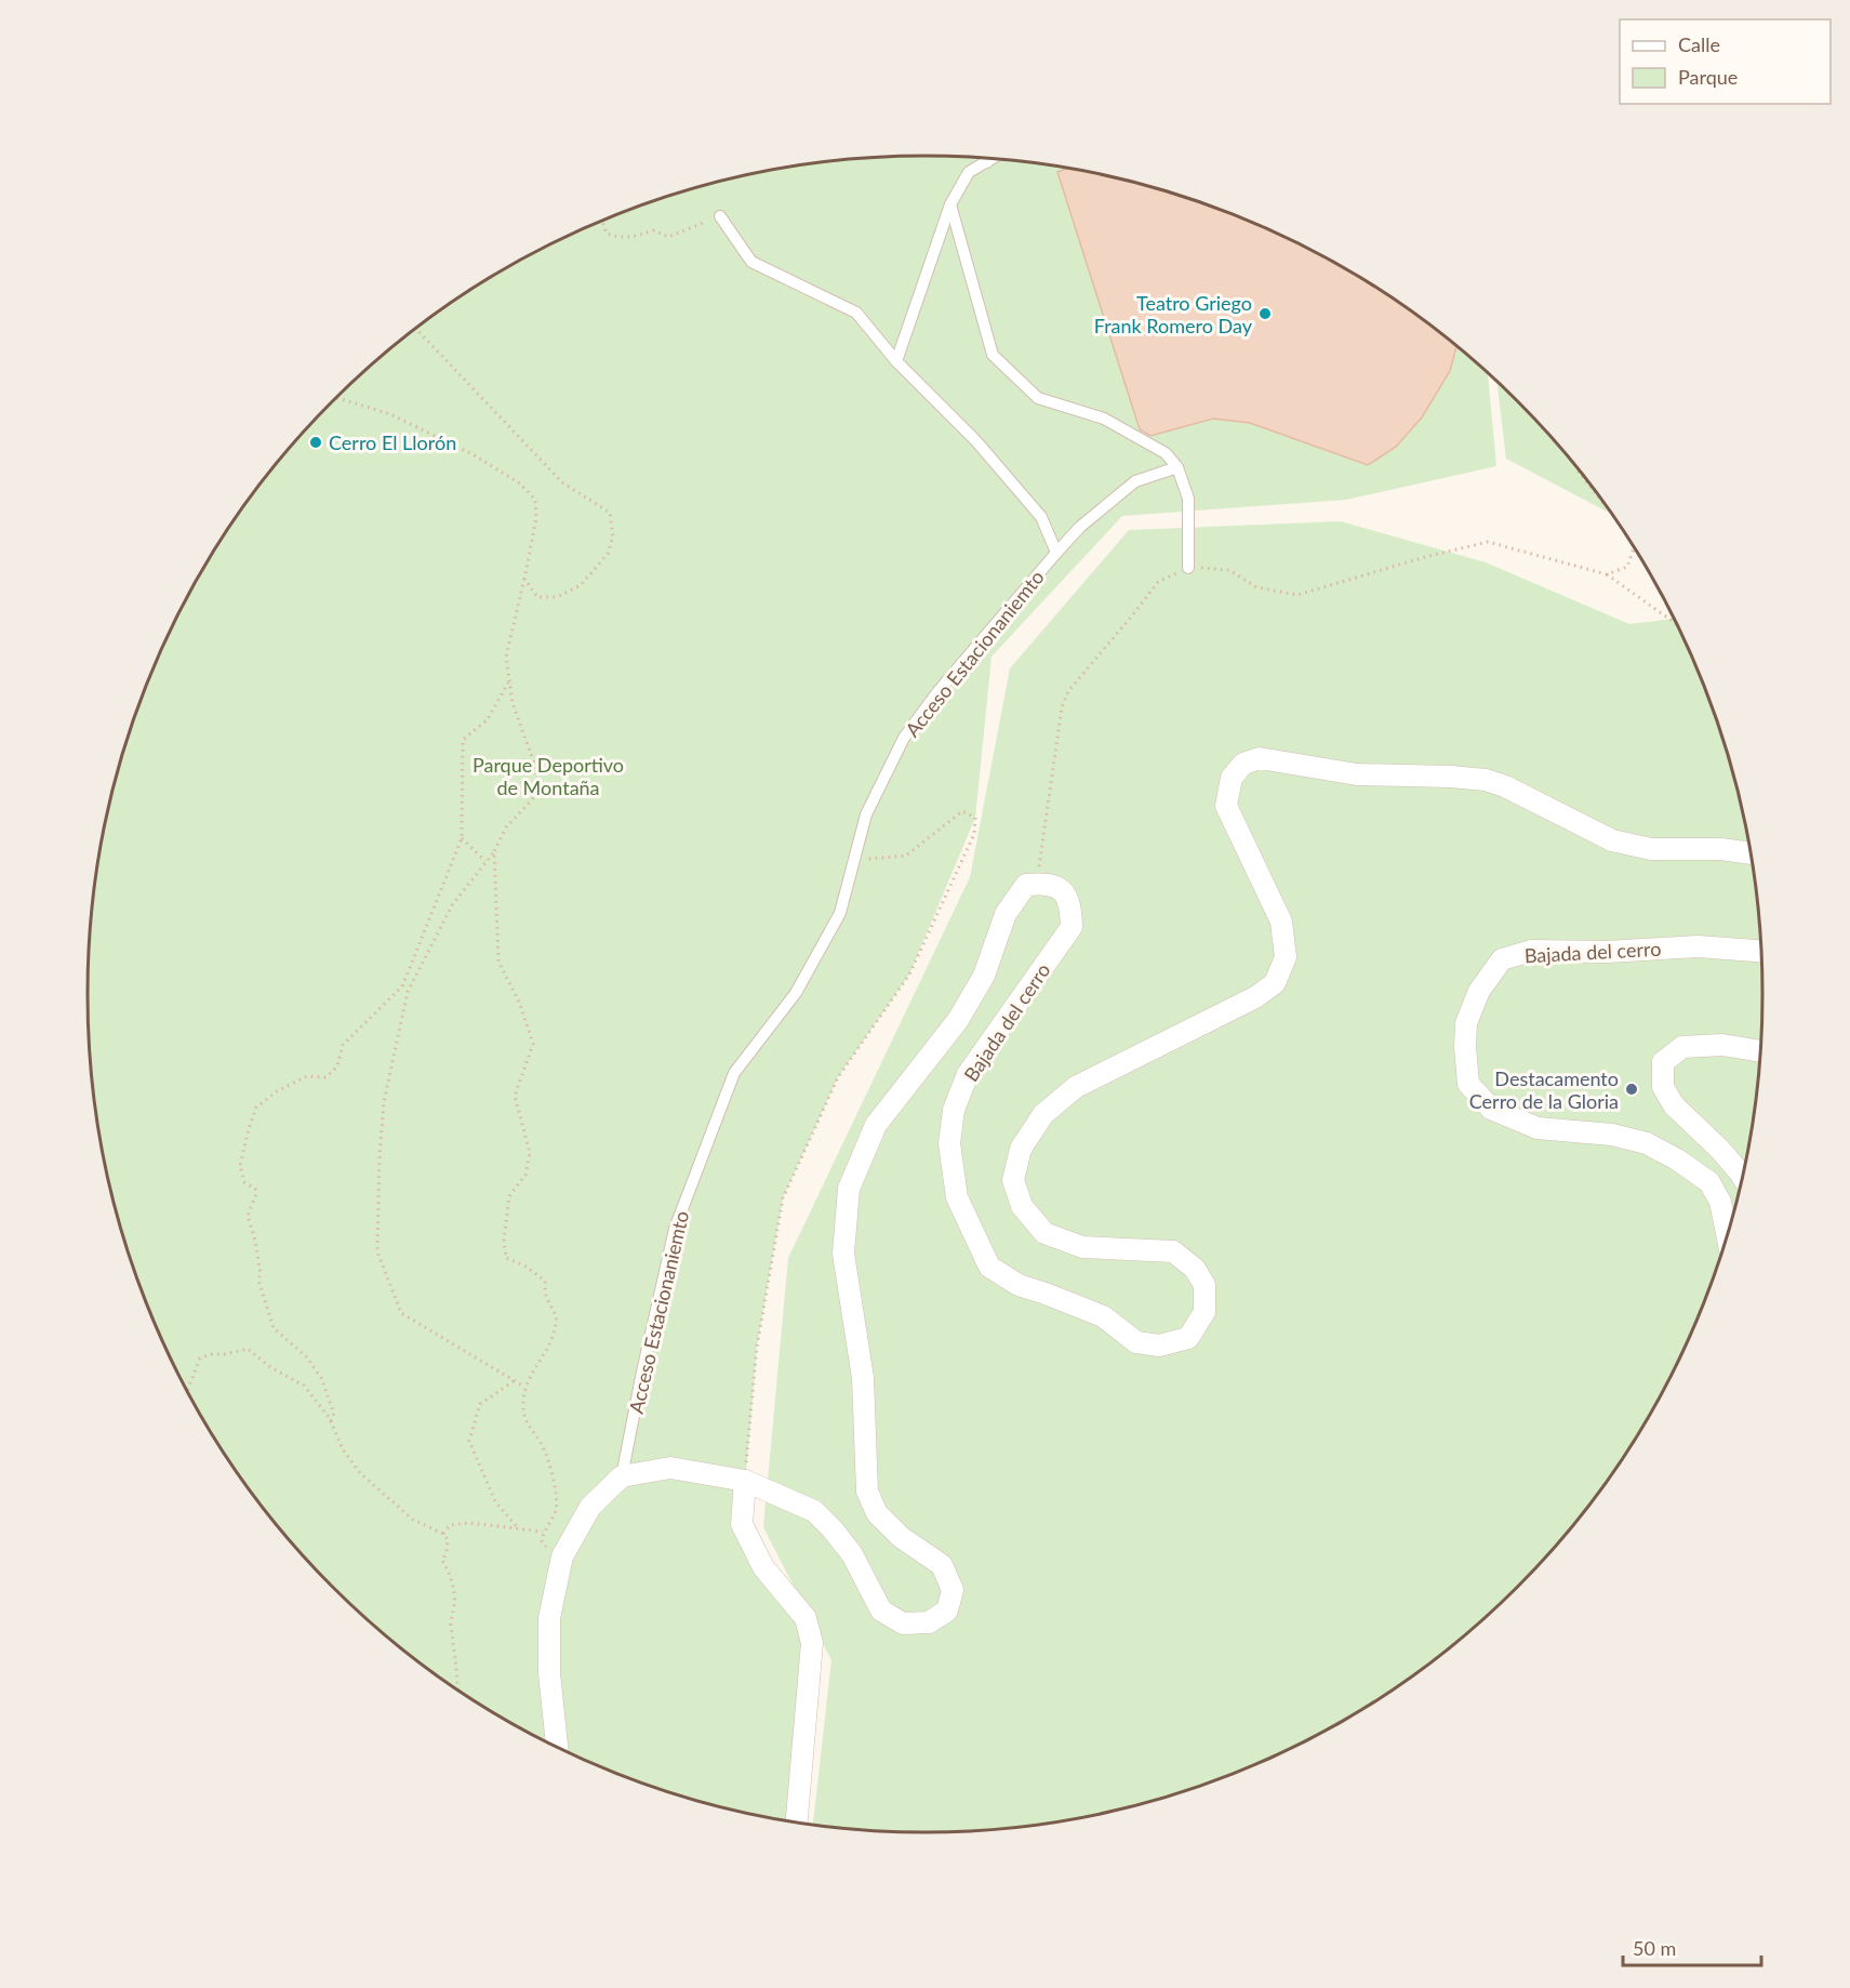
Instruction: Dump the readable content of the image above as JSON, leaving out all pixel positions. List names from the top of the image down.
{
  "streets": {
    "street": ["Bajada del cerro"],
    "lane": ["Acceso Estacionaniemto"]
  },
  "parks": ["Parque Deportivo de Montaña"],
  "places": ["Teatro Griego Frank Romero Day", "Cerro El Llorón", "Destacamento Cerro de la Gloria"],
  "legend": ["Calle", "Parque"],
  "scale_bar": "50 m"
}
